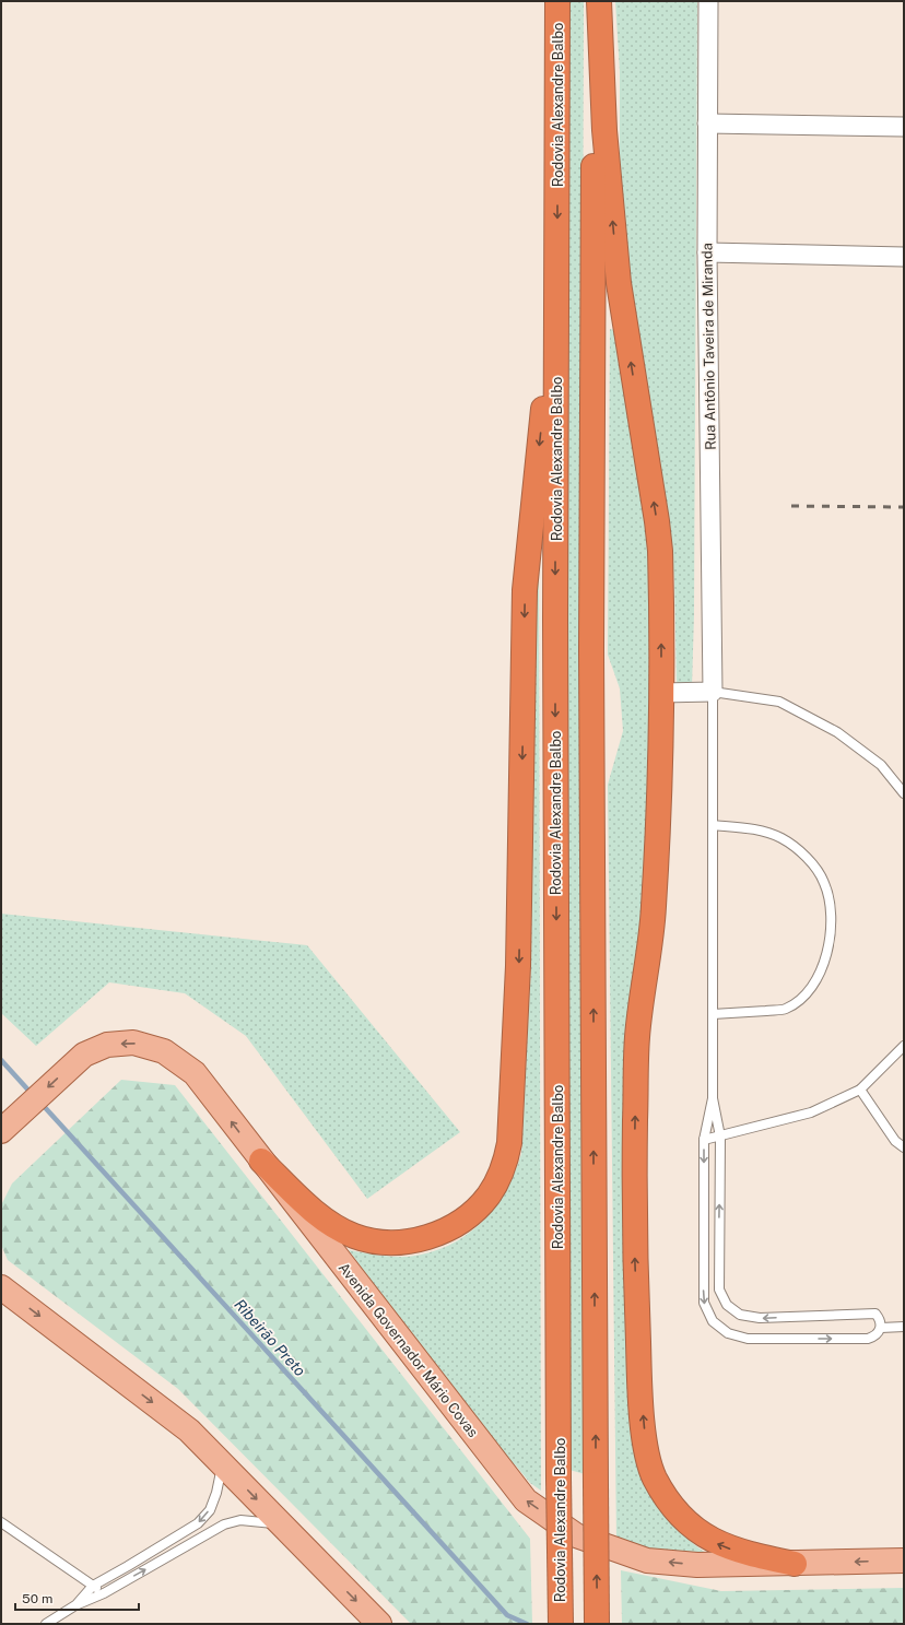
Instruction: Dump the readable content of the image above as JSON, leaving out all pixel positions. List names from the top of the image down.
{
  "streets": {
    "highway": ["Rodovia Alexandre Balbo"],
    "main road": ["Avenida Governador Mário Covas"],
    "street": ["Rua Antônio Taveira de Miranda"]
  },
  "one_way": ["Avenida Governador Mário Covas"],
  "water": ["Ribeirão Preto"],
  "scale_bar": "50 m"
}
